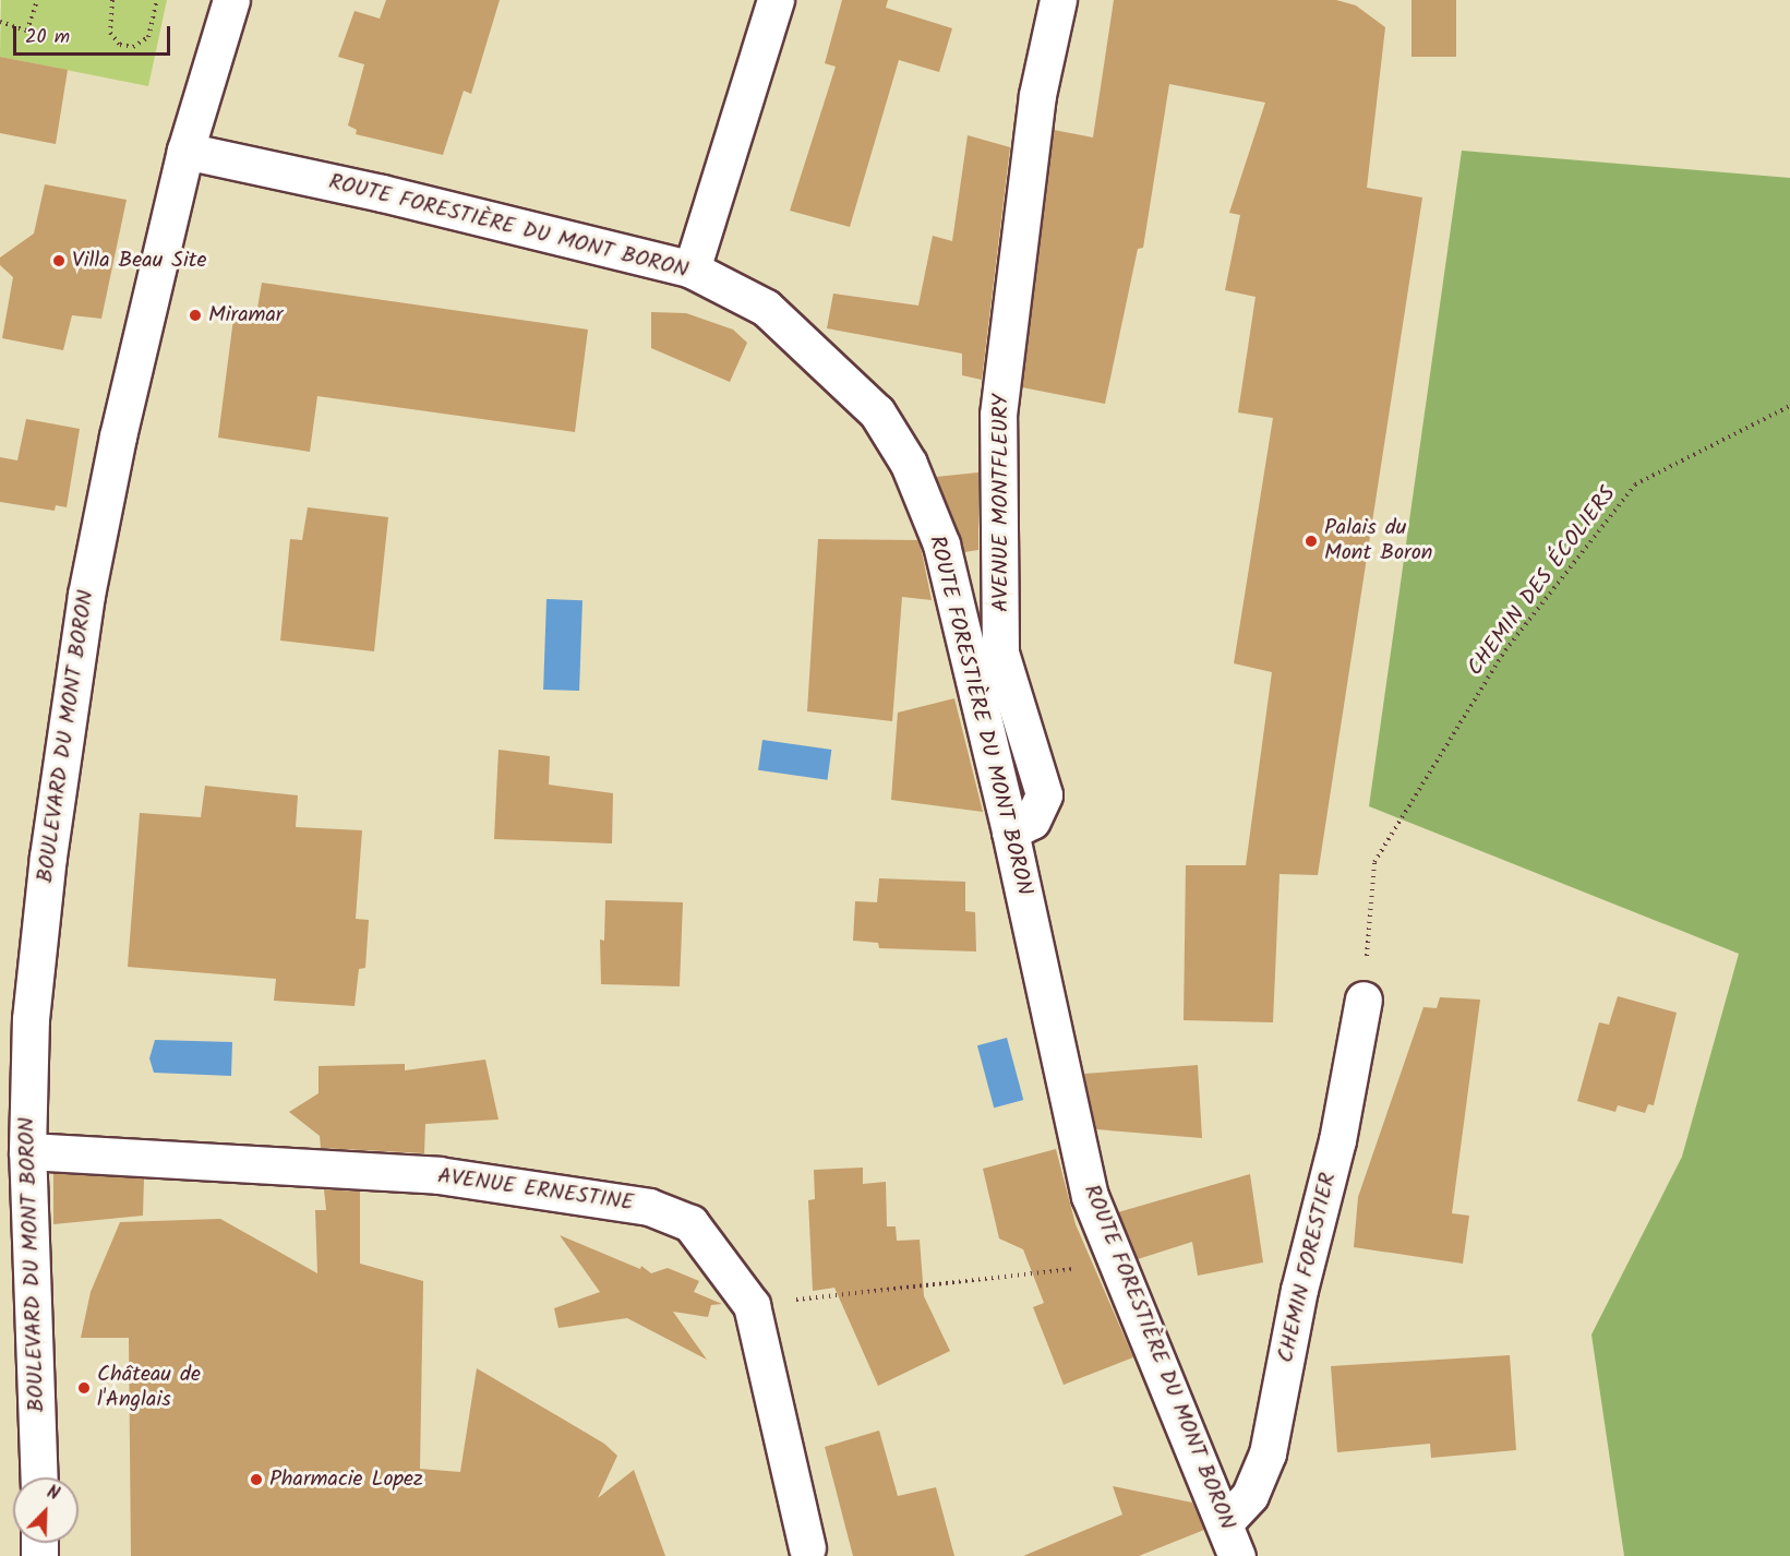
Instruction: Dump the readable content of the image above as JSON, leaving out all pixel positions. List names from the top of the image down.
{
  "streets": {
    "street": [
      "ROUTE FORESTIÈRE DU MONT BORON",
      "AVENUE MONTFLEURY",
      "BOULEVARD DU MONT BORON",
      "AVENUE ERNESTINE",
      "CHEMIN FORESTIER"
    ],
    "path": ["CHEMIN DES ÉCOLIERS"]
  },
  "crossings": [
    ["ROUTE FORESTIÈRE DU MONT BORON", "AVENUE MONTFLEURY"],
    ["ROUTE FORESTIÈRE DU MONT BORON", "BOULEVARD DU MONT BORON"],
    ["ROUTE FORESTIÈRE DU MONT BORON", "CHEMIN FORESTIER"],
    ["CHEMIN DES ÉCOLIERS", "CHEMIN FORESTIER"],
    ["BOULEVARD DU MONT BORON", "AVENUE ERNESTINE"]
  ],
  "places": [
    "Villa Beau Site",
    "Miramar",
    "Palais du Mont Boron",
    "Château de l'Anglais",
    "Pharmacie Lopez"
  ],
  "scale_bar": "20 m",
  "north": "top right"
}
